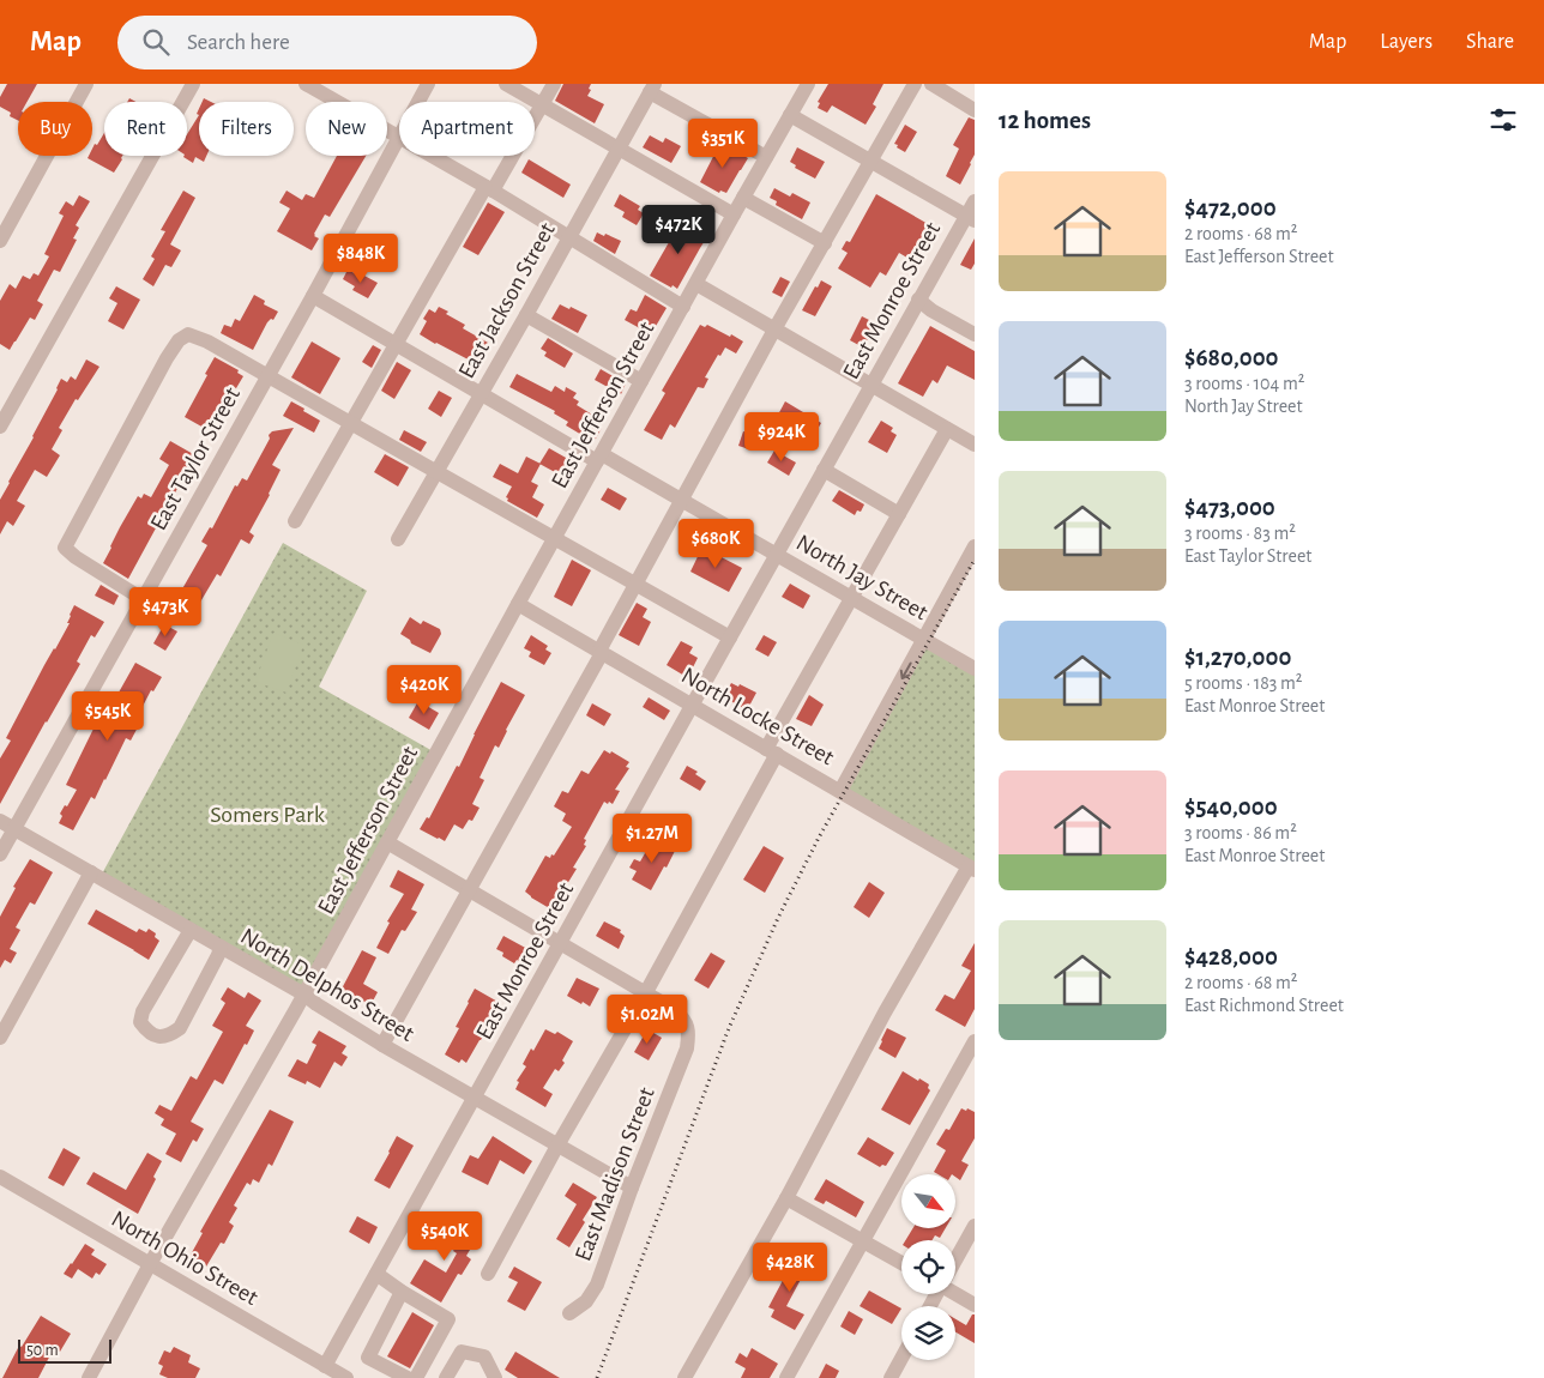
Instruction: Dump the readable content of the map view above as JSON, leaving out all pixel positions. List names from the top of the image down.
{
  "streets": {
    "street": [
      "East Jackson Street",
      "East Monroe Street",
      "East Jefferson Street",
      "East Taylor Street",
      "North Jay Street",
      "North Locke Street",
      "North Delphos Street",
      "East Madison Street",
      "North Ohio Street"
    ]
  },
  "crossings": [
    ["East Jackson Street", "North Jay Street"],
    ["East Monroe Street", "North Jay Street"],
    ["East Monroe Street", "North Locke Street"],
    ["East Monroe Street", "North Delphos Street"],
    ["East Monroe Street", "North Ohio Street"],
    ["East Jefferson Street", "North Jay Street"],
    ["East Jefferson Street", "North Locke Street"],
    ["East Jefferson Street", "North Delphos Street"],
    ["East Jefferson Street", "North Ohio Street"],
    ["East Taylor Street", "North Jay Street"],
    ["East Taylor Street", "North Delphos Street"],
    ["North Delphos Street", "East Madison Street"]
  ],
  "parks": ["Somers Park"],
  "scale_bar": "50 m",
  "north": "bottom right",
  "page": {
    "header": "Map",
    "search": "Search here",
    "nav": ["Map", "Layers", "Share"],
    "heading": "12 homes",
    "chip": [
      "Buy",
      "Rent",
      "Filters",
      "New",
      "Apartment"
    ],
    "price": [
      "$351K",
      "$472K",
      "$848K",
      "$924K",
      "$680K",
      "$473K",
      "$420K",
      "$545K",
      "$1.27M",
      "$1.02M",
      "$540K",
      "$428K"
    ],
    "list": [
      {
        "name": "$472,000",
        "note": "2 rooms · 68 m² · East Jefferson Street"
      },
      {
        "name": "$680,000",
        "note": "3 rooms · 104 m² · North Jay Street"
      },
      {
        "name": "$473,000",
        "note": "3 rooms · 83 m² · East Taylor Street"
      },
      {
        "name": "$1,270,000",
        "note": "5 rooms · 183 m² · East Monroe Street"
      },
      {
        "name": "$540,000",
        "note": "3 rooms · 86 m² · East Monroe Street"
      },
      {
        "name": "$428,000",
        "note": "2 rooms · 68 m² · East Richmond Street"
      }
    ],
    "scale": "50 m"
  }
}
